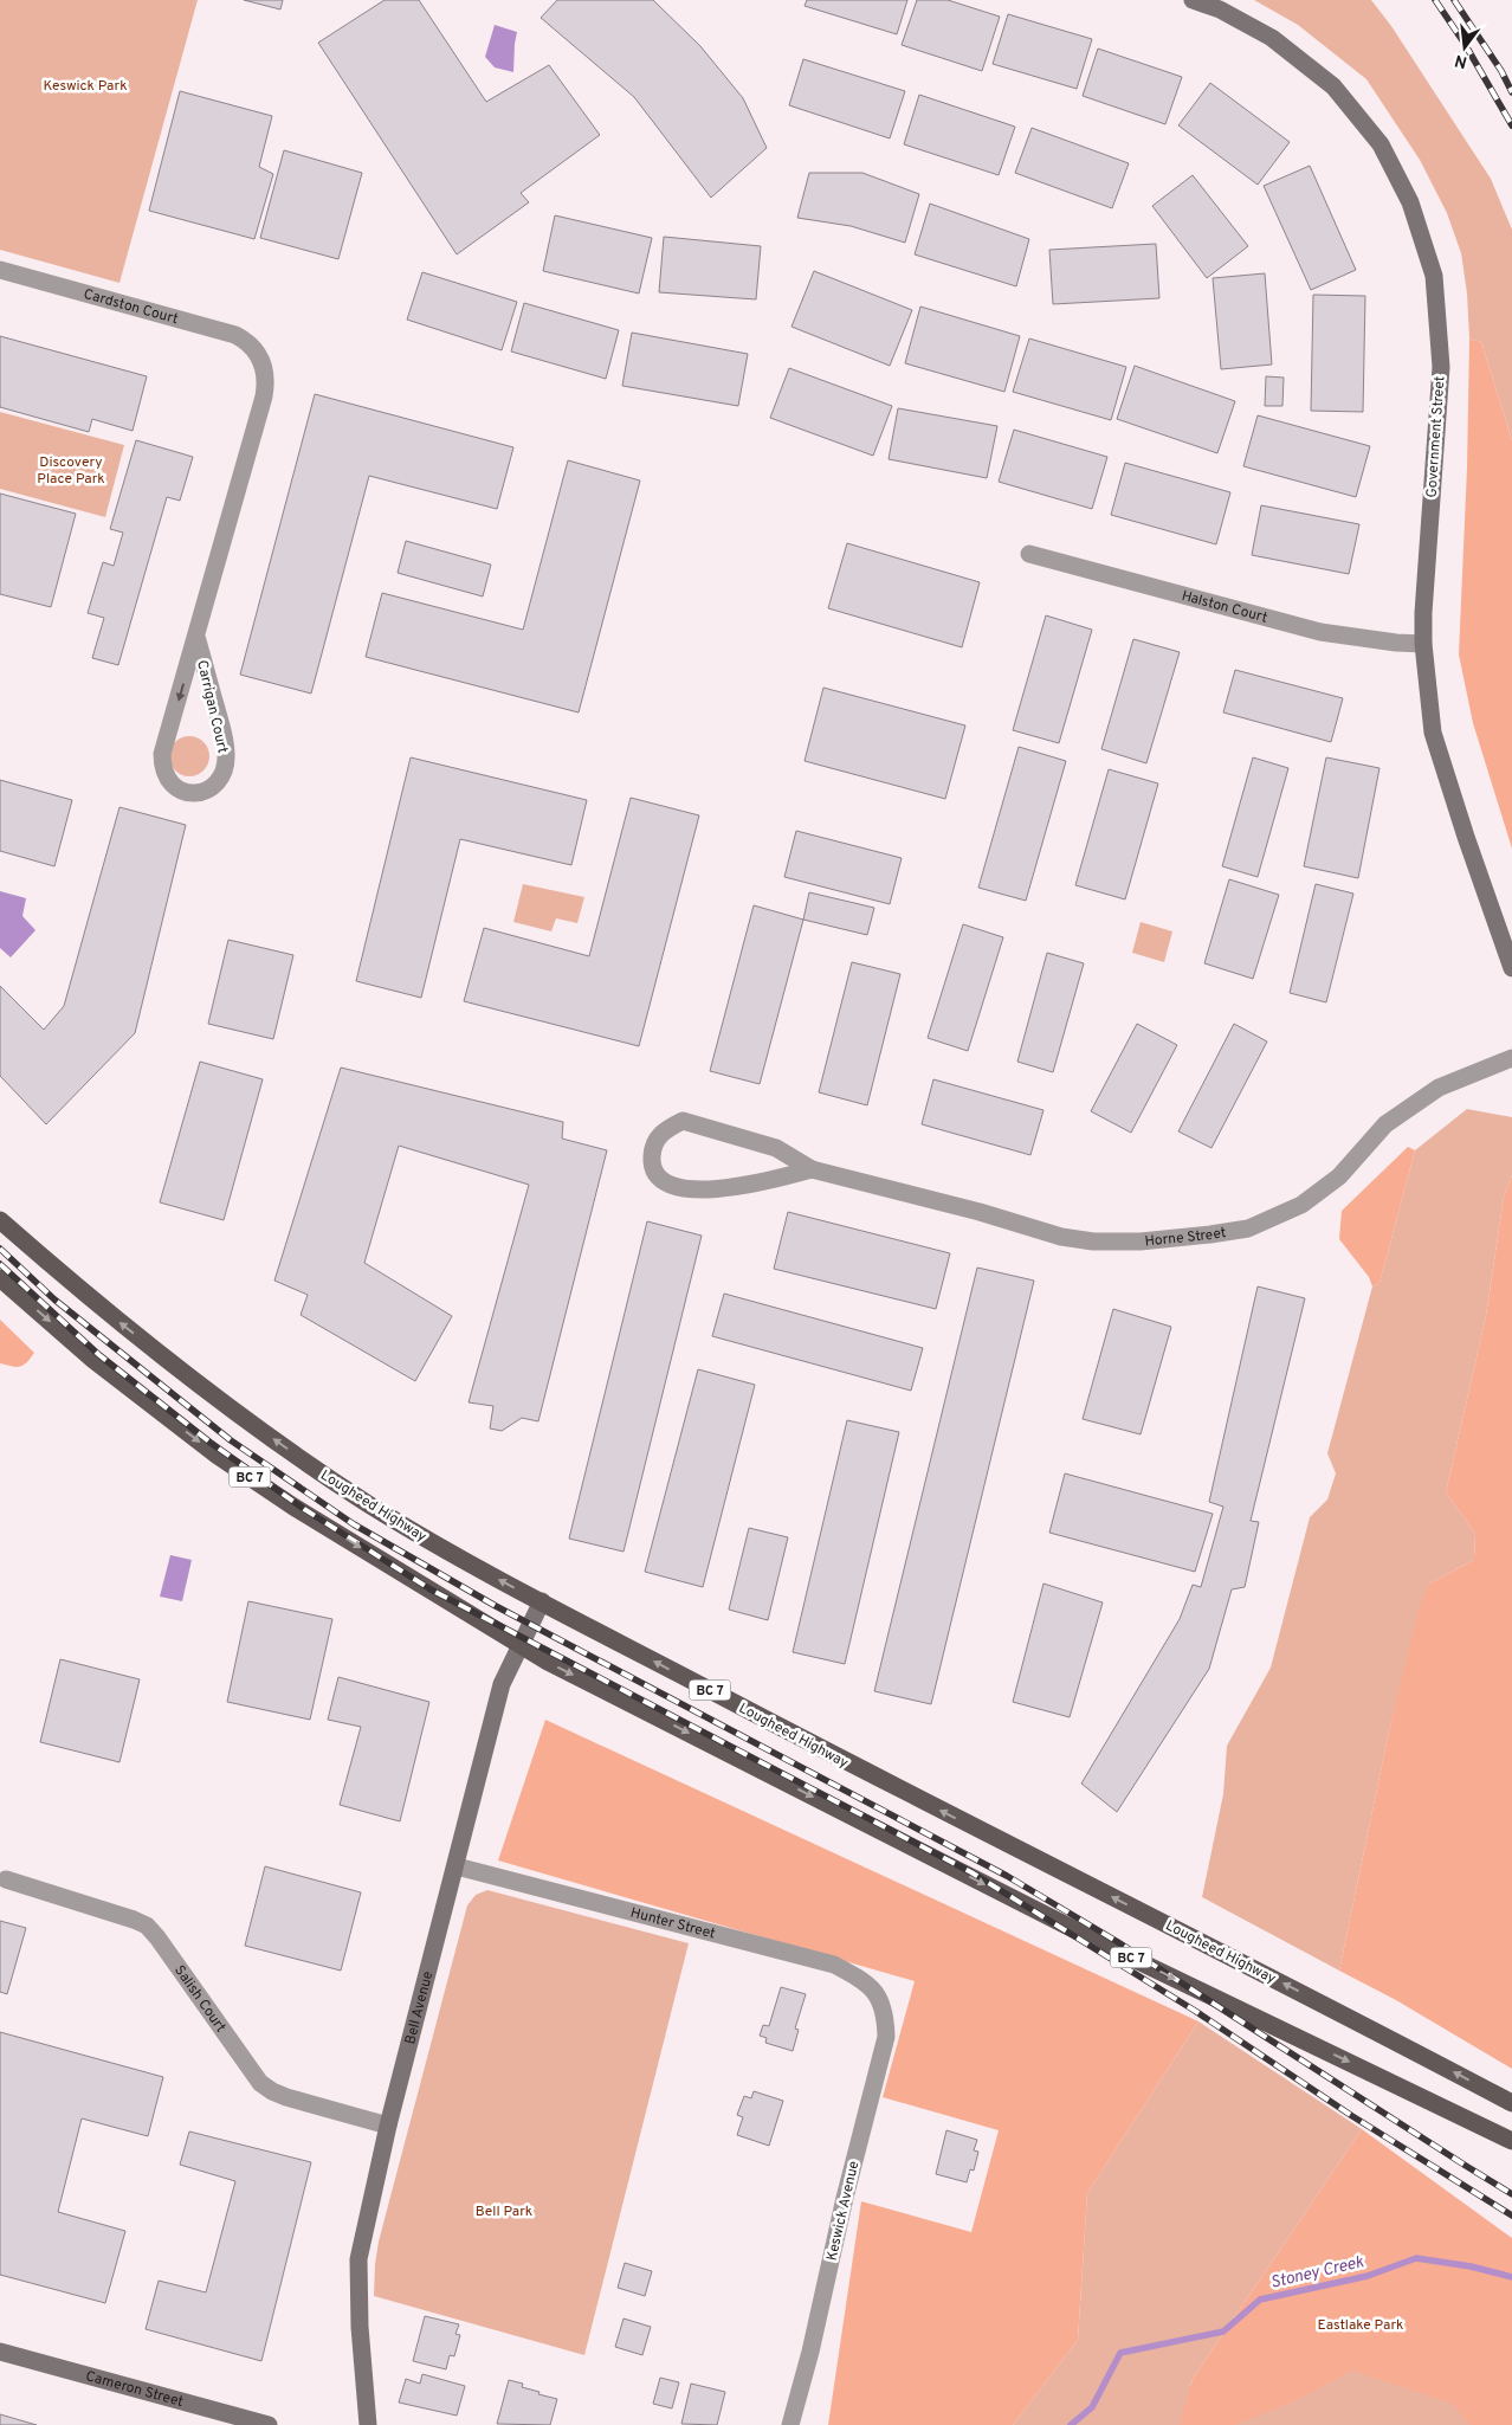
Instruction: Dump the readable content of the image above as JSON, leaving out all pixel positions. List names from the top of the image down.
{
  "streets": {
    "main road": ["BC 7", "Lougheed Highway"],
    "street": [
      "Cardston Court",
      "Government Street",
      "Halston Court",
      "Carrigan Court",
      "Horne Street",
      "Hunter Street",
      "Salish Court",
      "Bell Avenue",
      "Keswick Avenue",
      "Cameron Street"
    ]
  },
  "crossings": [
    ["Cardston Court", "Carrigan Court"],
    ["Government Street", "Halston Court"],
    ["BC 7", "Bell Avenue"],
    ["Lougheed Highway", "Bell Avenue"],
    ["Hunter Street", "Bell Avenue"],
    ["Hunter Street", "Keswick Avenue"],
    ["Salish Court", "Bell Avenue"]
  ],
  "water": ["Stoney Creek"],
  "parks": [
    "Keswick Park",
    "Discovery Place Park",
    "Bell Park",
    "Eastlake Park"
  ],
  "north": "bottom"
}
